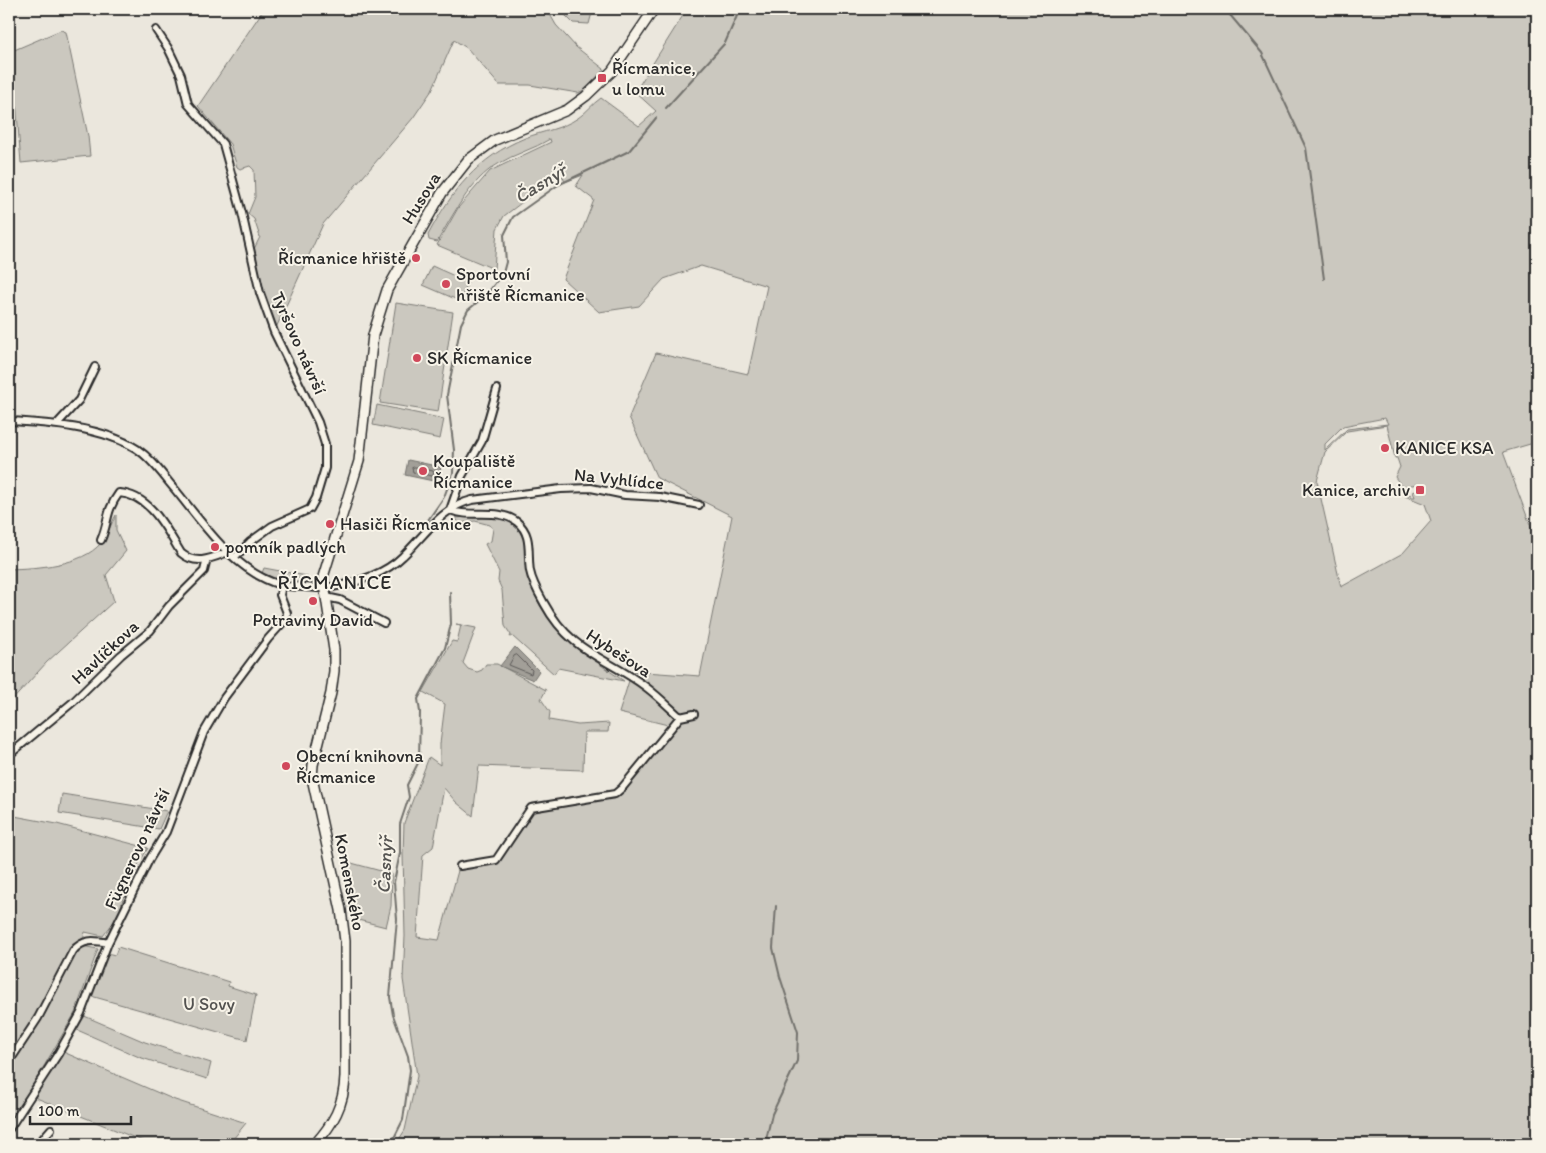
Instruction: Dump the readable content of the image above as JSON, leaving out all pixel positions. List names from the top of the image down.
{
  "streets": {
    "main road": ["Husova", "Komenského"],
    "street": [
      "Tyršovo návrší",
      "Na Vyhlídce",
      "Havlíčkova",
      "Hybešova",
      "Fügnerovo návrší"
    ]
  },
  "crossings": [
    ["Husova", "Na Vyhlídce"],
    ["Husova", "Komenského"],
    ["Na Vyhlídce", "Hybešova"],
    ["Na Vyhlídce", "Komenského"]
  ],
  "districts": ["ŘÍCMANICE"],
  "water": ["Časnýř"],
  "parks": ["U Sovy"],
  "places": {
    "transit": ["Řícmanice, u lomu", "Kanice, archiv"],
    "other": [
      "Řícmanice hřiště",
      "Sportovní hřiště Řícmanice",
      "SK Řícmanice",
      "KANICE KSA",
      "Koupaliště Řícmanice",
      "Hasiči Řícmanice",
      "pomník padlých",
      "Potraviny David",
      "Obecní knihovna Řícmanice"
    ]
  },
  "scale_bar": "100 m"
}
